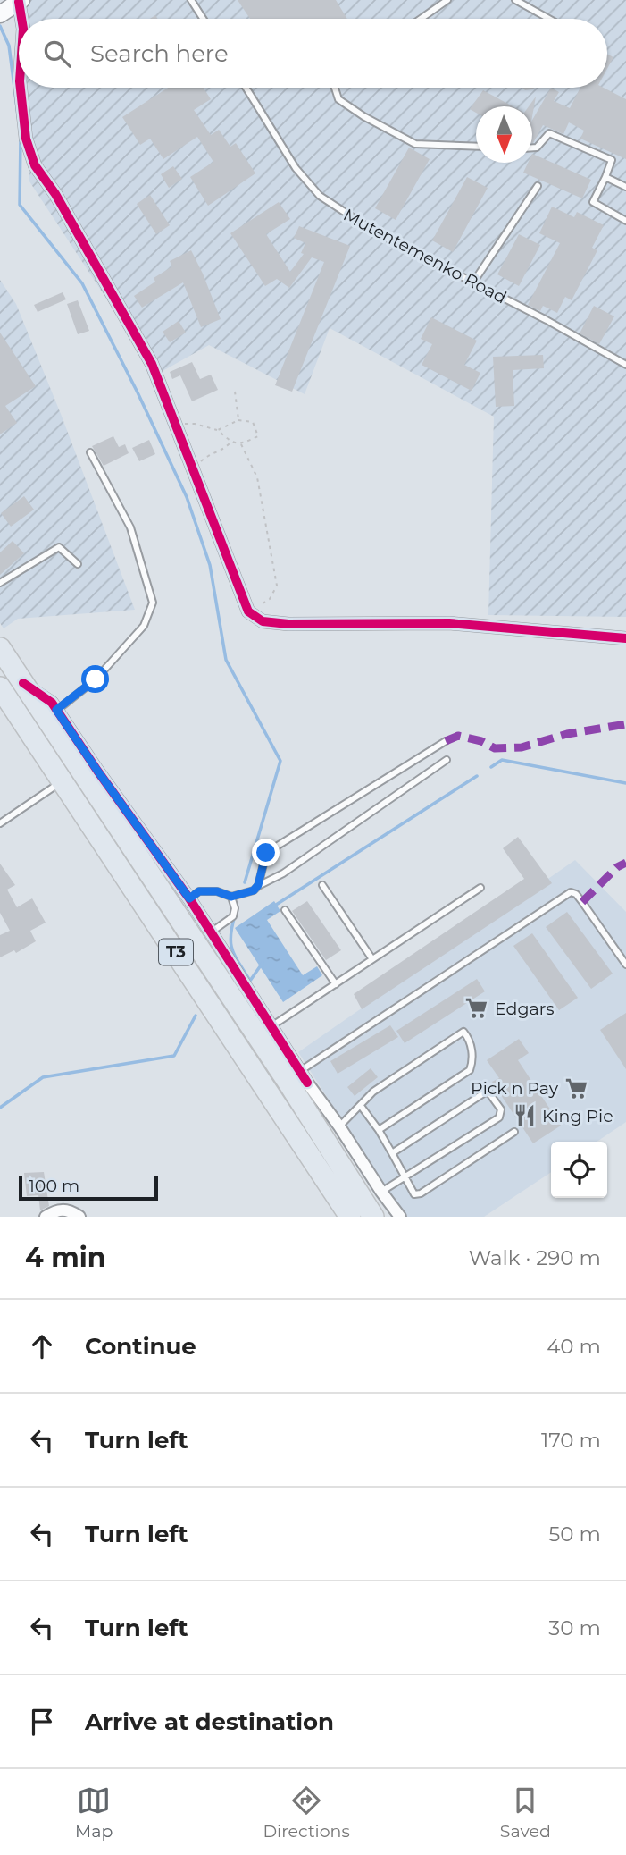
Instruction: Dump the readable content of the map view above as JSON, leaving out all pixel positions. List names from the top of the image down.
{
  "streets": {
    "highway": ["T3"],
    "lane": ["Mutentemenko Road"]
  },
  "places": {
    "supermarket": ["Edgars", "Pick n Pay"],
    "restaurant": ["King Pie"]
  },
  "scale_bar": "100 m",
  "north": "bottom",
  "page": {
    "search": "Search here",
    "scale": "100 m",
    "heading": ["4 min", "Walk · 290 m"],
    "list": [
      ["Continue", "40 m"],
      ["Turn left", "170 m"],
      ["Turn left", "50 m"],
      ["Turn left", "30 m"],
      "Arrive at destination"
    ],
    "nav": ["Map", "Directions", "Saved"]
  }
}
